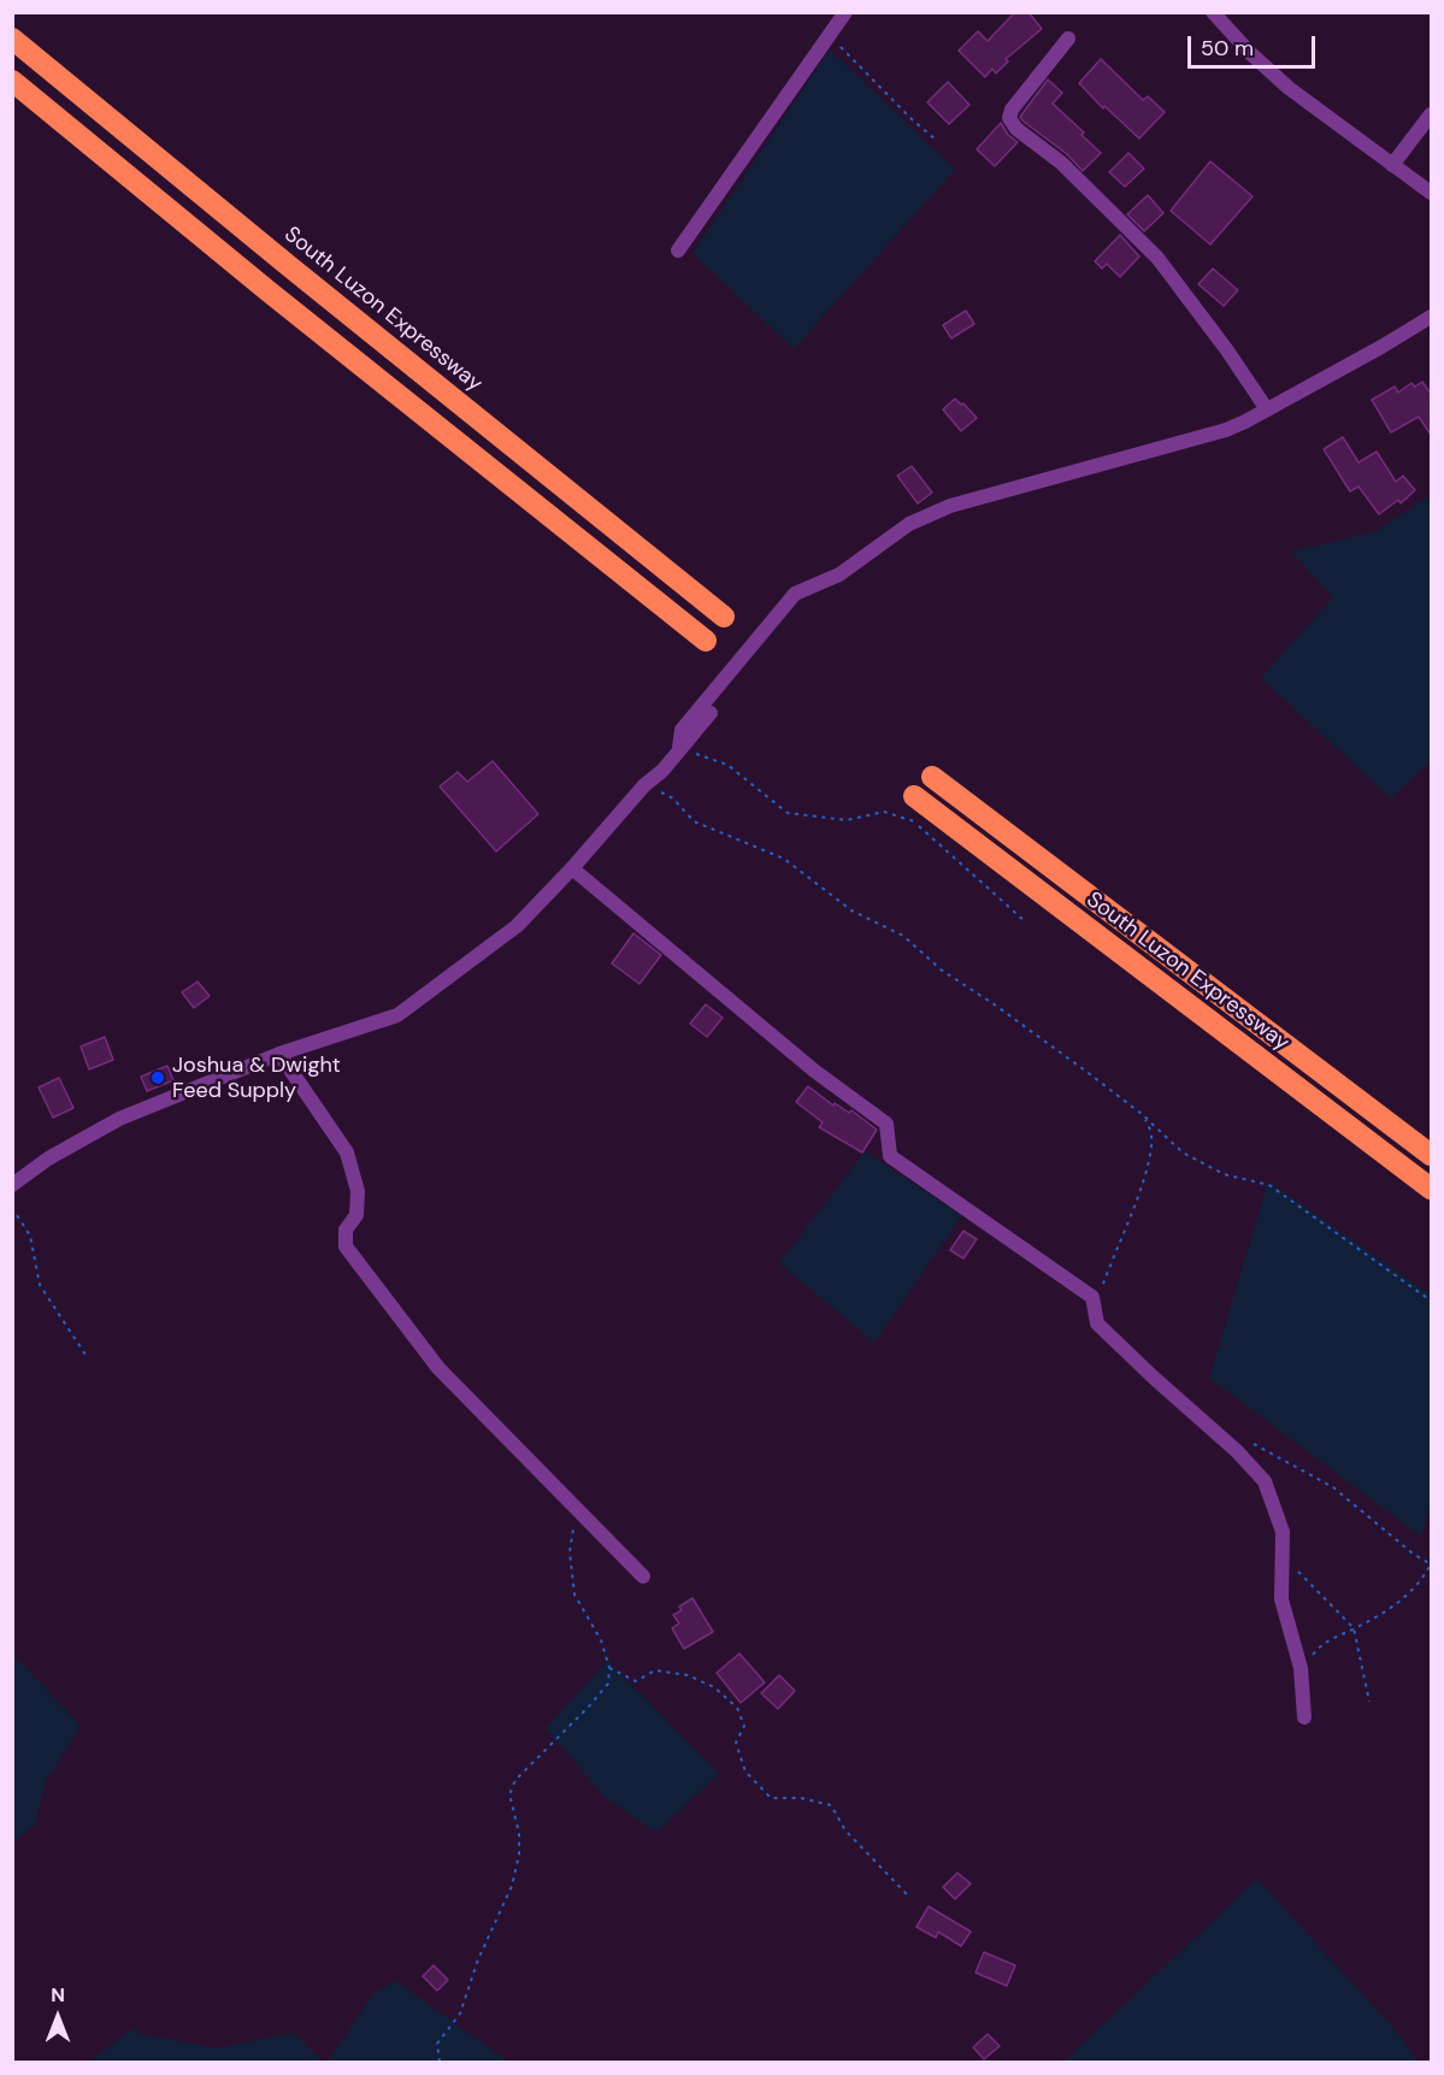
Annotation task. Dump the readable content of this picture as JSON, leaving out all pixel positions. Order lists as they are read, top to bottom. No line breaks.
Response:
{"streets":{"highway":["South Luzon Expressway"]},"places":["Joshua & Dwight Feed Supply"],"scale_bar":"50 m","north":"top"}
